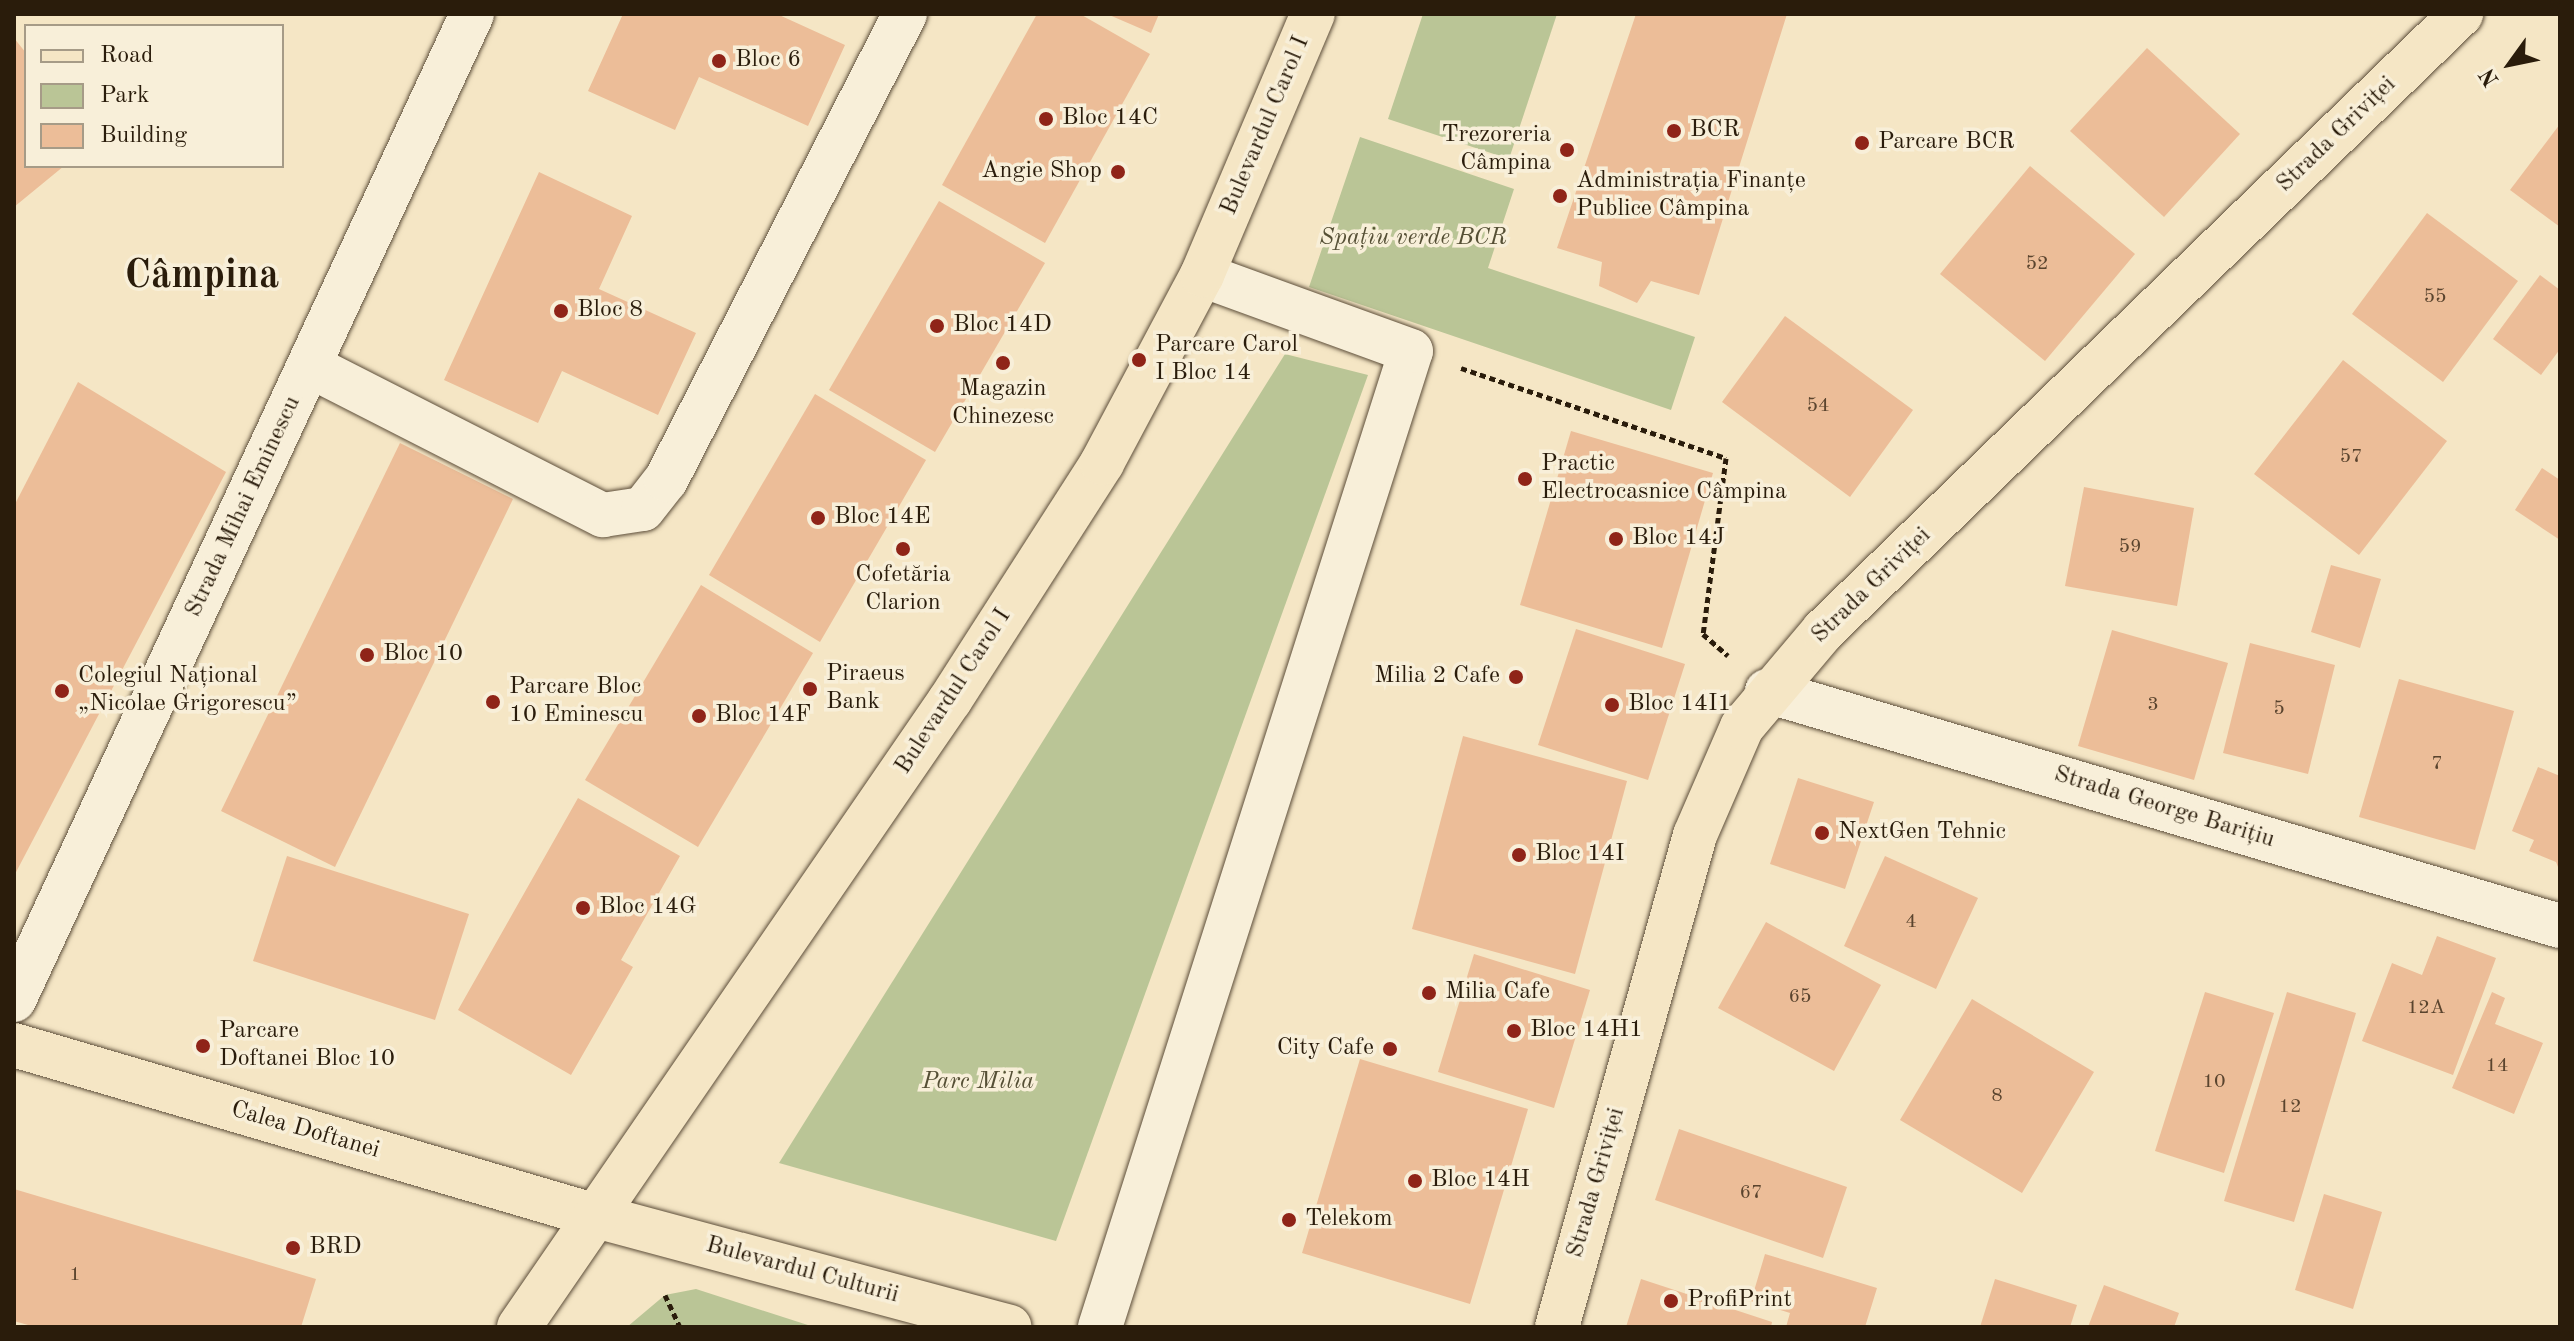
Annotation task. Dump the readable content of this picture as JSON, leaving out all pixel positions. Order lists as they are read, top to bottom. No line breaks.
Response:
{"streets":{"main road":["Bulevardul Carol I","Strada Griviței","Calea Doftanei","Bulevardul Culturii"],"street":["Strada Mihai Eminescu","Strada George Barițiu"]},"crossings":[["Bulevardul Carol I","Calea Doftanei"],["Bulevardul Carol I","Bulevardul Culturii"],["Strada Griviței","Strada George Barițiu"],["Calea Doftanei","Bulevardul Culturii"]],"districts":["Câmpina"],"parks":["Spațiu verde BCR","Parc Milia"],"places":["Bloc 6","Bloc 14C","BCR","Parcare BCR","Trezoreria Câmpina","Angie Shop","Administrația Finanțe Publice Câmpina","Bloc 8","Bloc 14D","Parcare Carol I Bloc 14","Magazin Chinezesc","Practic Electrocasnice Câmpina","Bloc 14E","Bloc 14J","Cofetăria Clarion","Bloc 10","Milia 2 Cafe","Piraeus Bank","Colegiul Național „Nicolae Grigorescu”","Parcare Bloc 10 Eminescu","Bloc 14I1","Bloc 14F","NextGen Tehnic","Bloc 14I","Bloc 14G","Milia Cafe","Bloc 14H1","Parcare Doftanei Bloc 10","City Cafe","Bloc 14H","Telekom","BRD","ProfiPrint"],"house_numbers":["52","55","54","57","59","3","5","7","4","65","12A","14","10","8","12","67","1"],"legend":["Road","Park","Building"],"north":"bottom left"}
